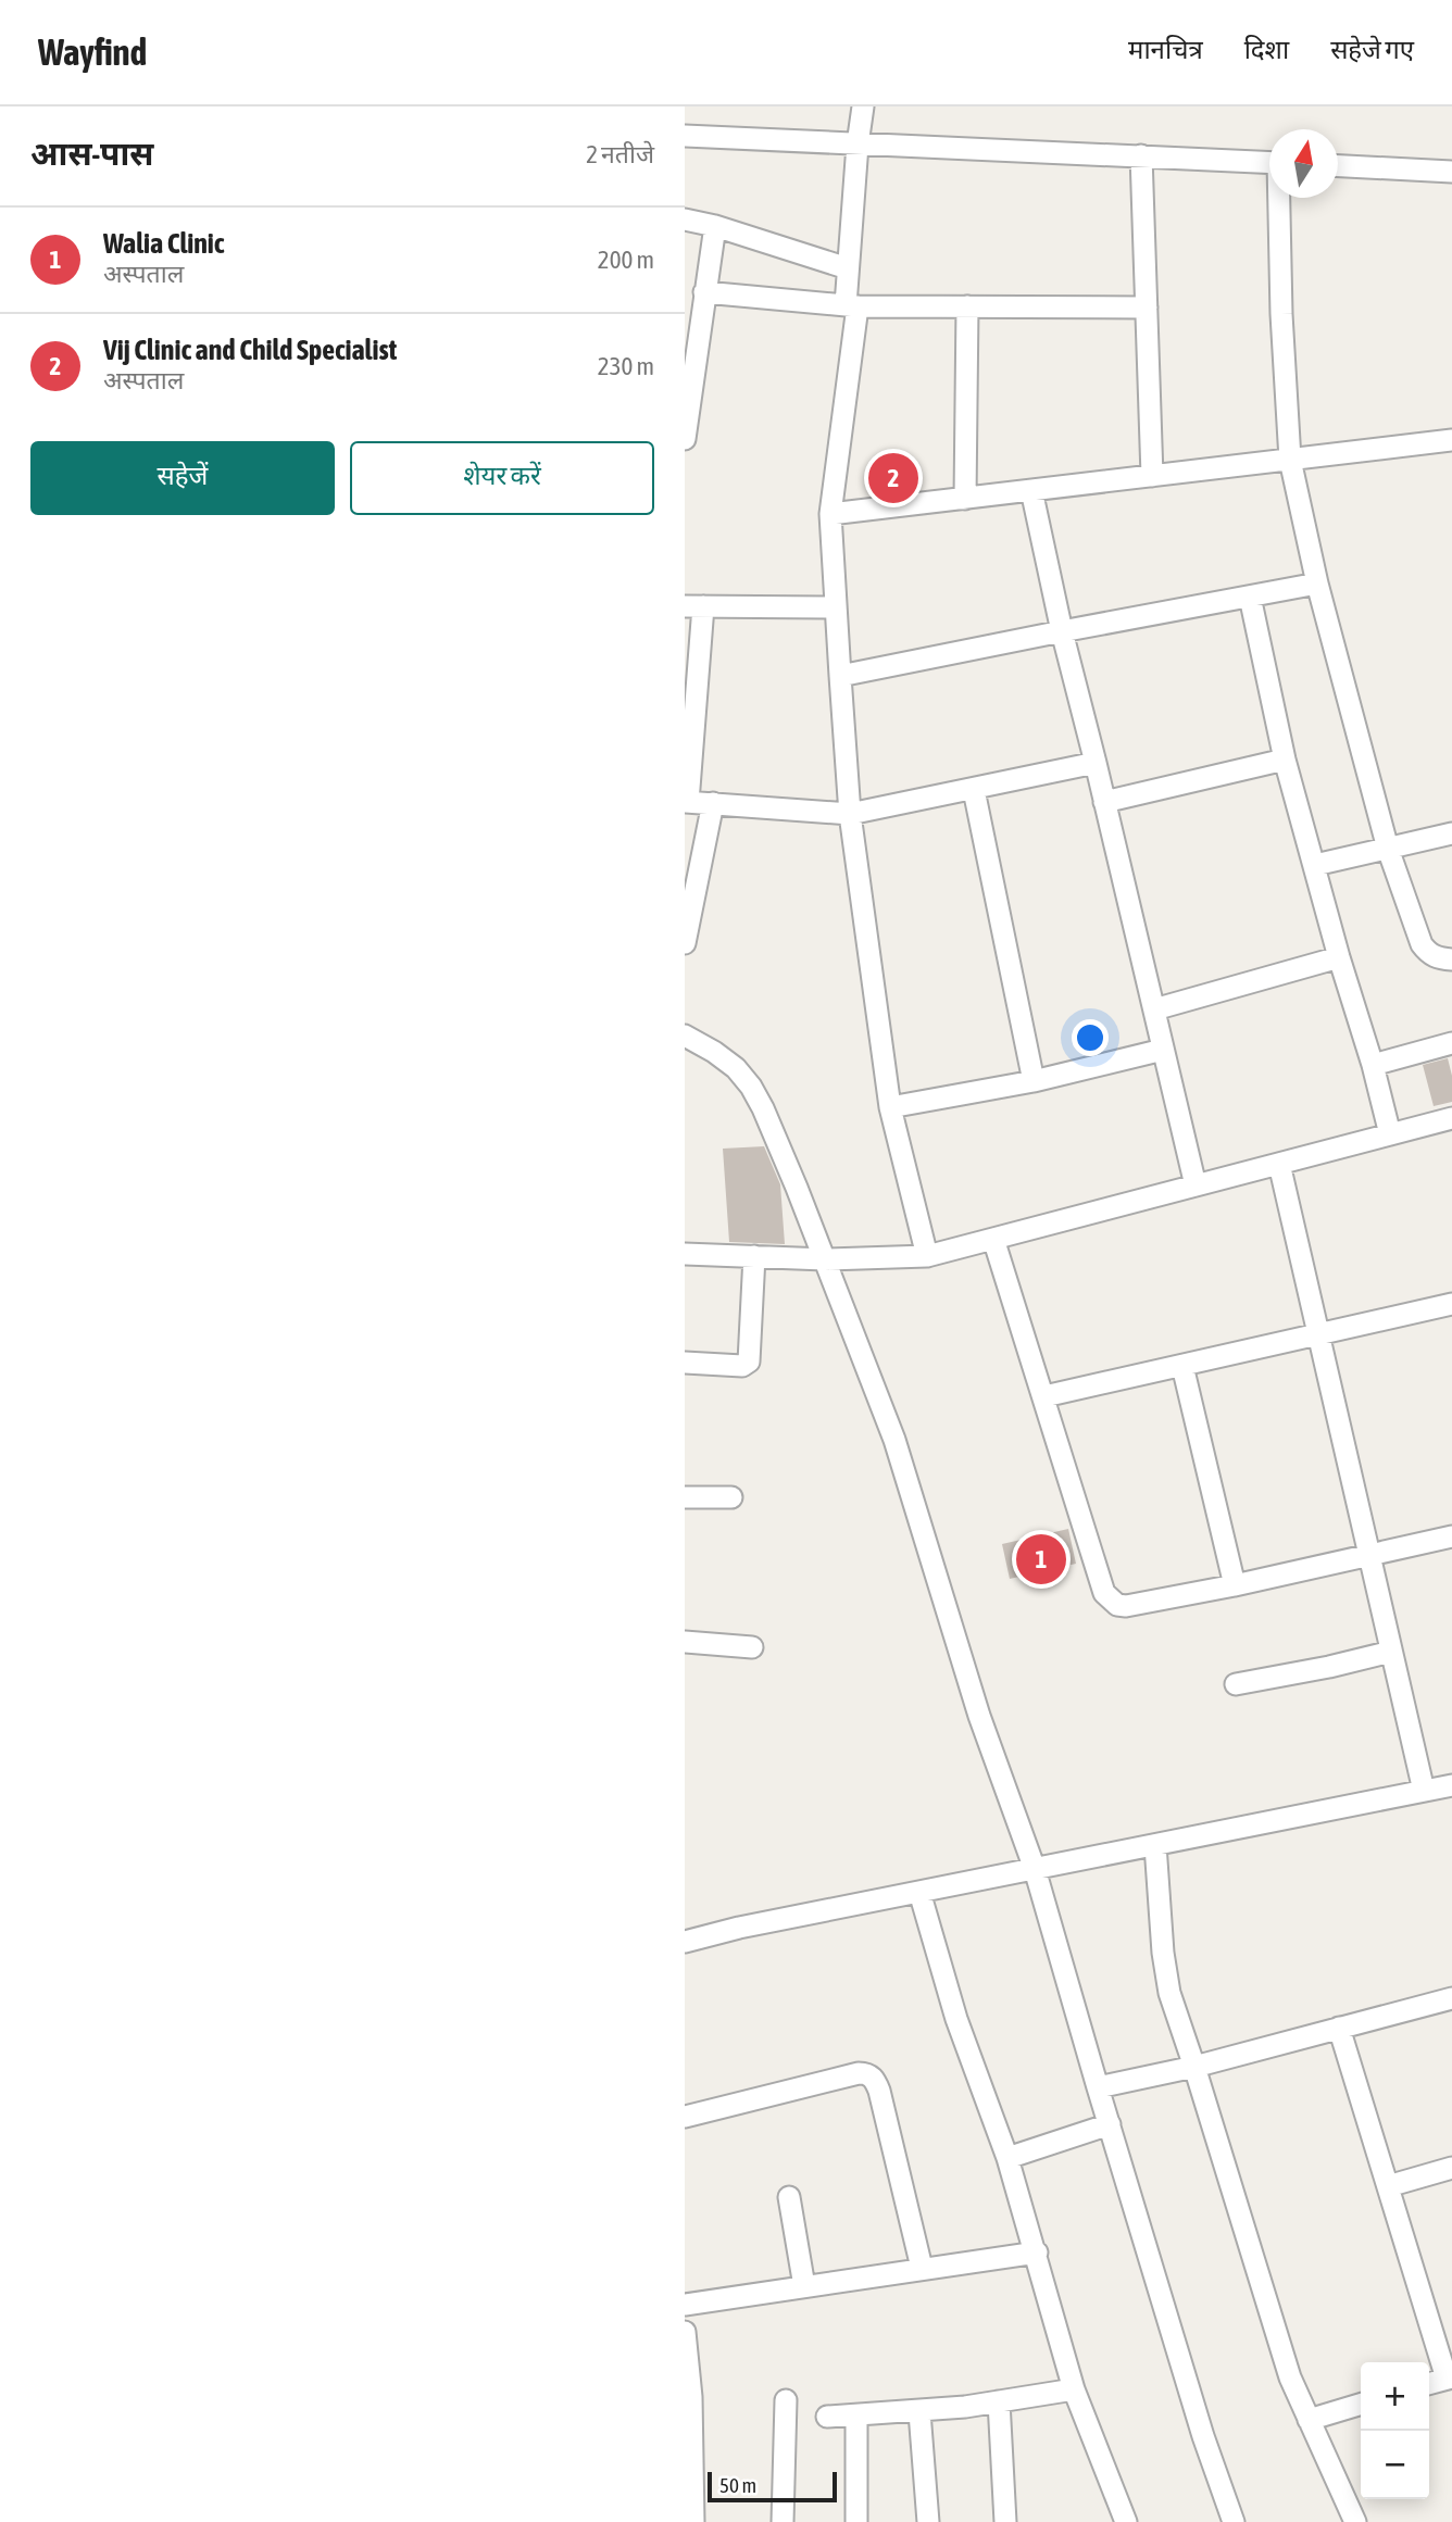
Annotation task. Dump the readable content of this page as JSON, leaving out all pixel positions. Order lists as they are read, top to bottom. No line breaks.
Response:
{"scale_bar":"50 m","north":"top","page":{"header":"Wayfind","nav":["मानचित्र","दिशा","सहेजे गए"],"heading":["आस-पास","2 नतीजे"],"list":[{"mark":"1","name":"Walia Clinic","note":"अस्पताल","value":"200 m"},{"mark":"2","name":"Vij Clinic and Child Specialist","note":"अस्पताल","value":"230 m"}],"buttons":["सहेजें","शेयर करें"],"pins":["2","1"],"map_buttons":["+","−"],"scale":"50 m"}}
